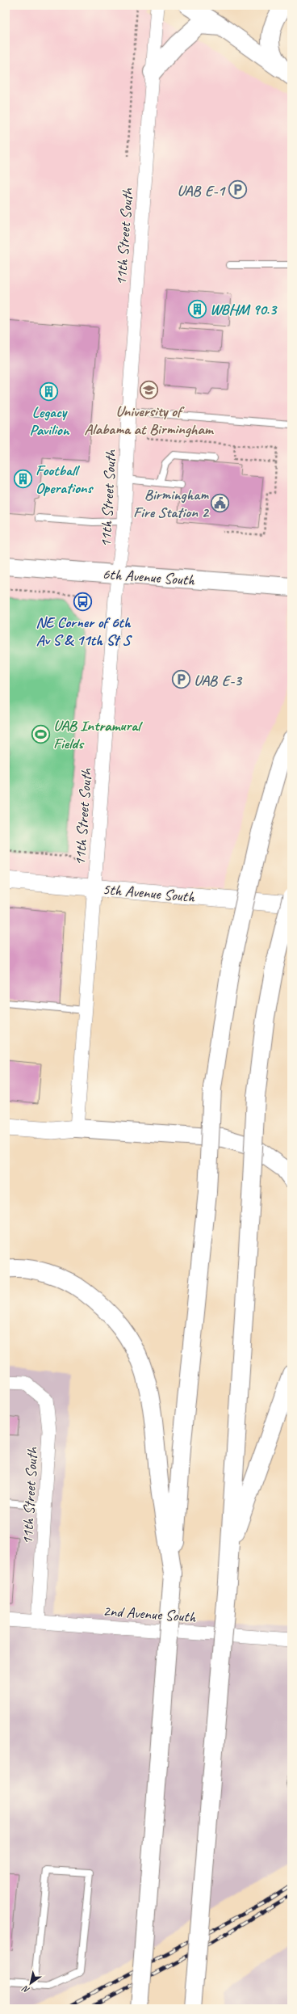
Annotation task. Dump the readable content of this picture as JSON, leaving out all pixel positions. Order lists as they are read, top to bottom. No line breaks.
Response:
{"streets":{"main road":["6th Avenue South"],"street":["11th Street South","5th Avenue South","2nd Avenue South"]},"crossings":[["11th Street South","6th Avenue South"],["11th Street South","5th Avenue South"],["11th Street South","2nd Avenue South"]],"places":{"parking":["UAB E-1","UAB E-3"],"building":["WBHM 90.3","Legacy Pavilion","Football Operations"],"school or university":["University of Alabama at Birmingham"],"public building":["Birmingham Fire Station 2"],"bus stop":["NE Corner of 6th Av S & 11th St S"],"sports":["UAB Intramural Fields"]},"north":"bottom left"}
